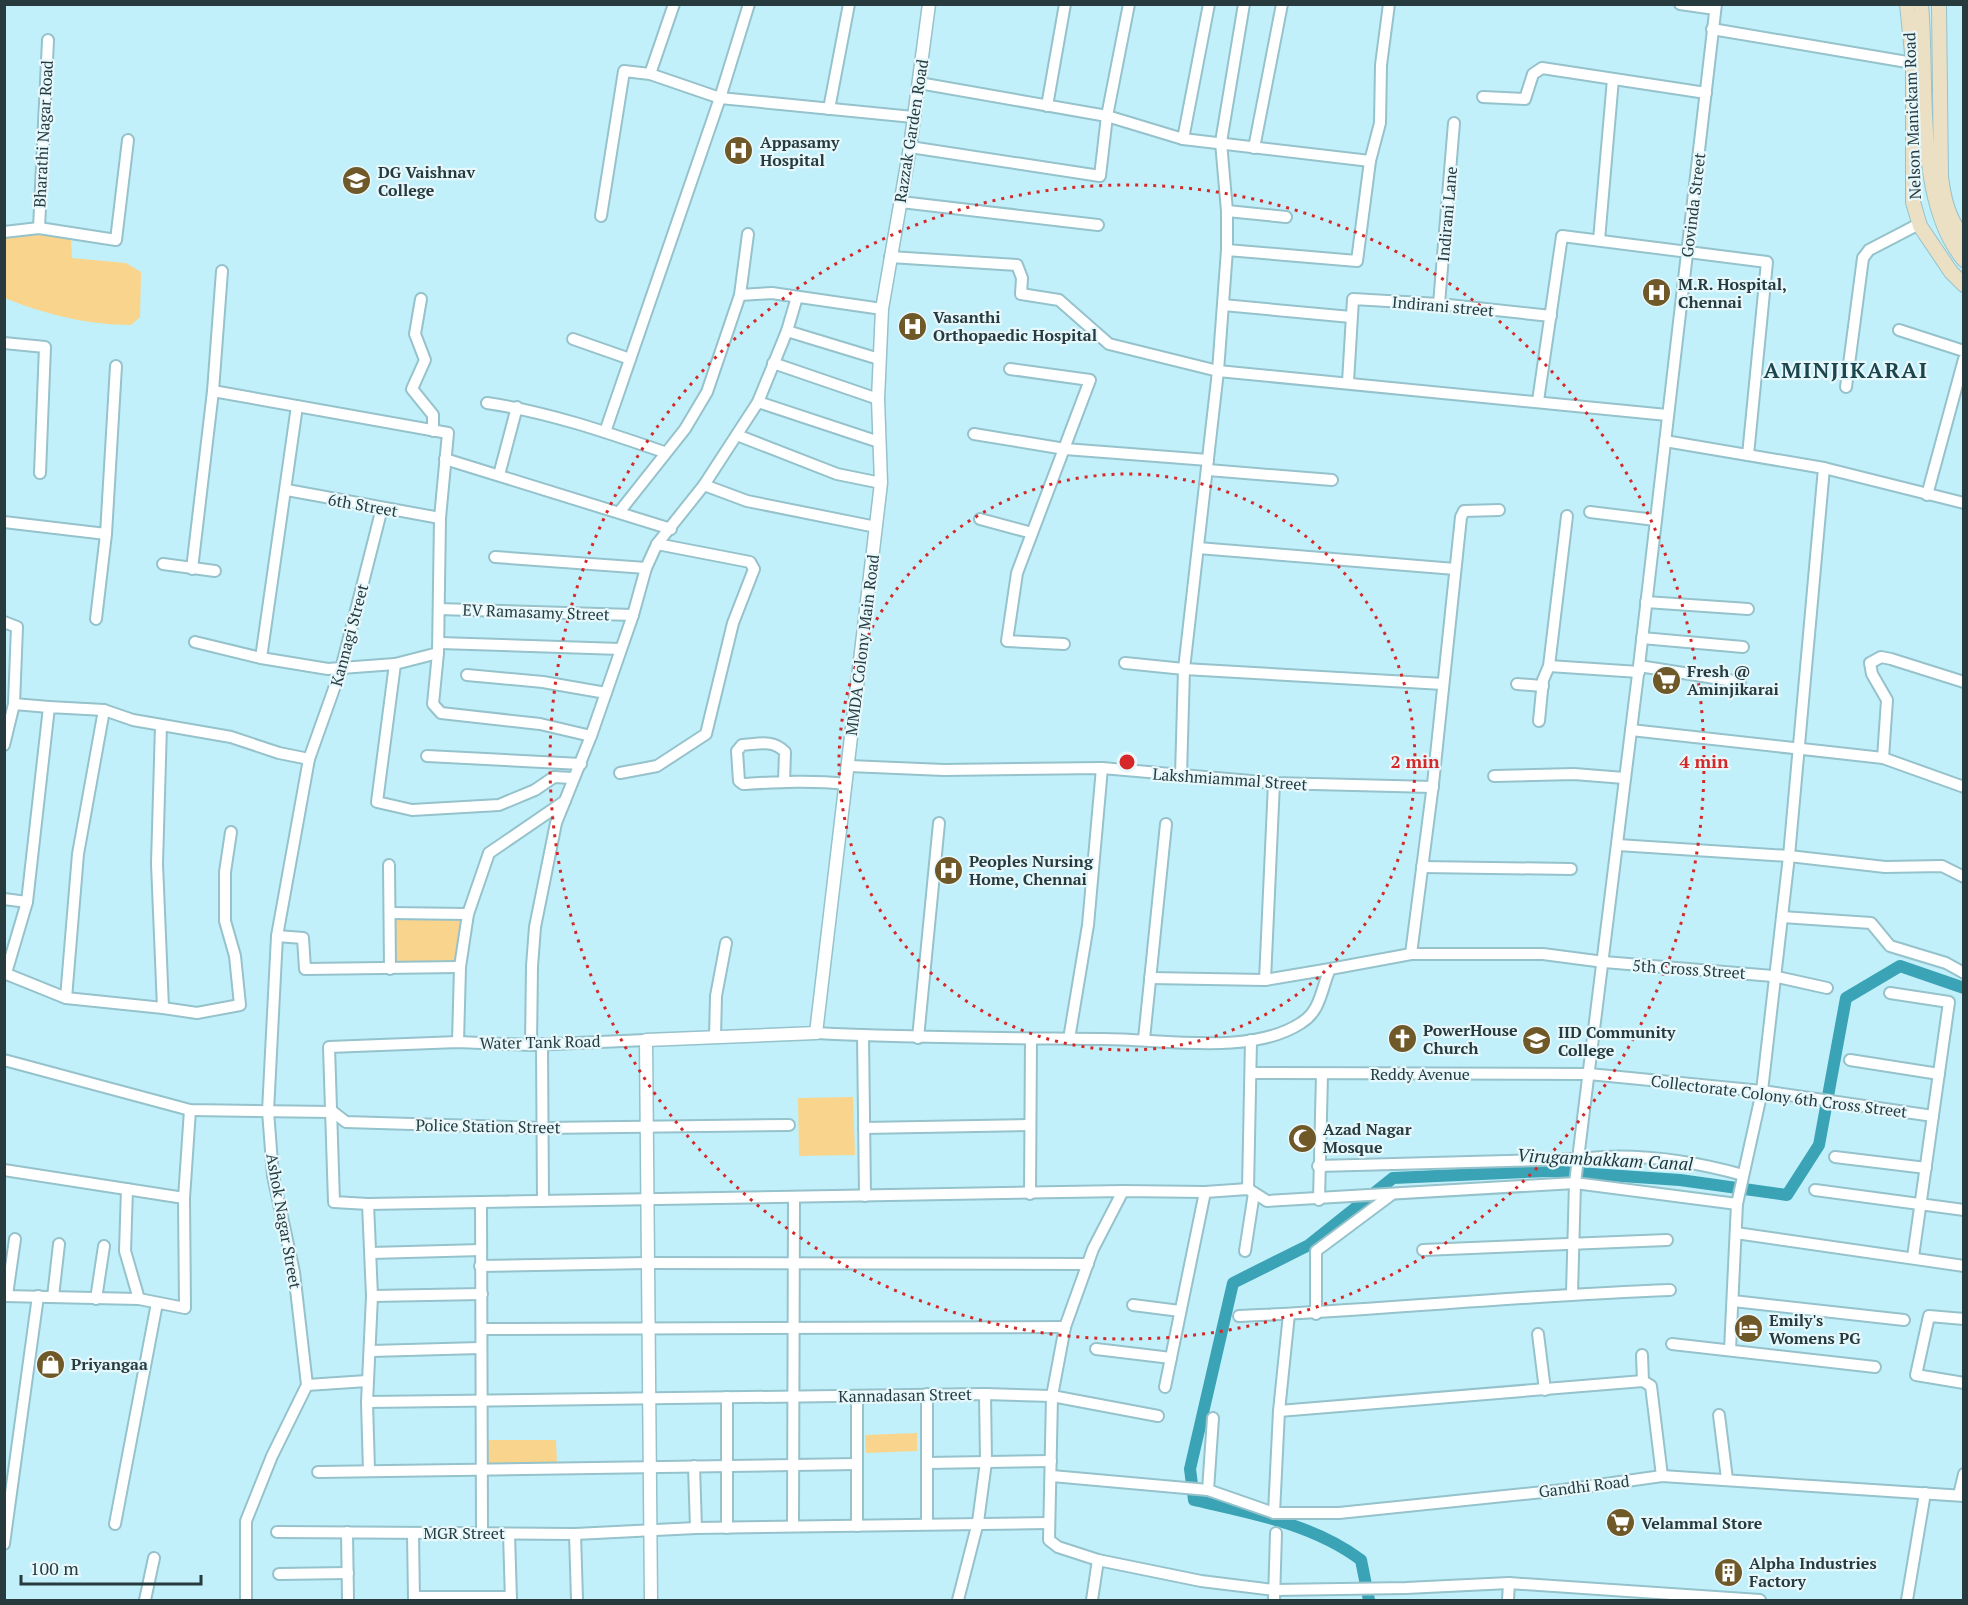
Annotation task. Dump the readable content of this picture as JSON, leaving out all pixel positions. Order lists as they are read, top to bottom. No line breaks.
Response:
{"streets":{"main road":["Nelson Manickam Road"],"street":["Razzak Garden Road","Bharathi Nagar Road","Govinda Street","Indirani Lane","Indirani street","6th Street","EV Ramasamy Street","Kannagi Street","MMDA Colony Main Road","Lakshmiammal Street","5th Cross Street","Water Tank Road","Reddy Avenue","Collectorate Colony 6th Cross Street","Police Station Street","Ashok Nagar Street","Kannadasan Street","Gandhi Road","MGR Street"]},"crossings":[["Razzak Garden Road","MMDA Colony Main Road"],["Govinda Street","5th Cross Street"],["Govinda Street","Reddy Avenue"],["Govinda Street","Collectorate Colony 6th Cross Street"],["Indirani Lane","Indirani street"],["6th Street","Kannagi Street"],["Kannagi Street","Ashok Nagar Street"],["MMDA Colony Main Road","Lakshmiammal Street"],["MMDA Colony Main Road","Water Tank Road"],["Water Tank Road","Police Station Street"],["Reddy Avenue","Collectorate Colony 6th Cross Street"]],"districts":["AMINJIKARAI"],"water":["Virugambakkam Canal"],"places":{"hospital":["Appasamy Hospital","M.R. Hospital, Chennai","Vasanthi Orthopaedic Hospital","Peoples Nursing Home, Chennai"],"school or university":["DG Vaishnav College","IID Community College"],"supermarket":["Fresh @ Aminjikarai","Velammal Store"],"church":["PowerHouse Church"],"mosque":["Azad Nagar Mosque"],"hotel":["Emily's Womens PG"],"shop":["Priyangaa"],"building":["Alpha Industries Factory"]},"scale_bar":"100 m","rings":["2 min","4 min"]}
